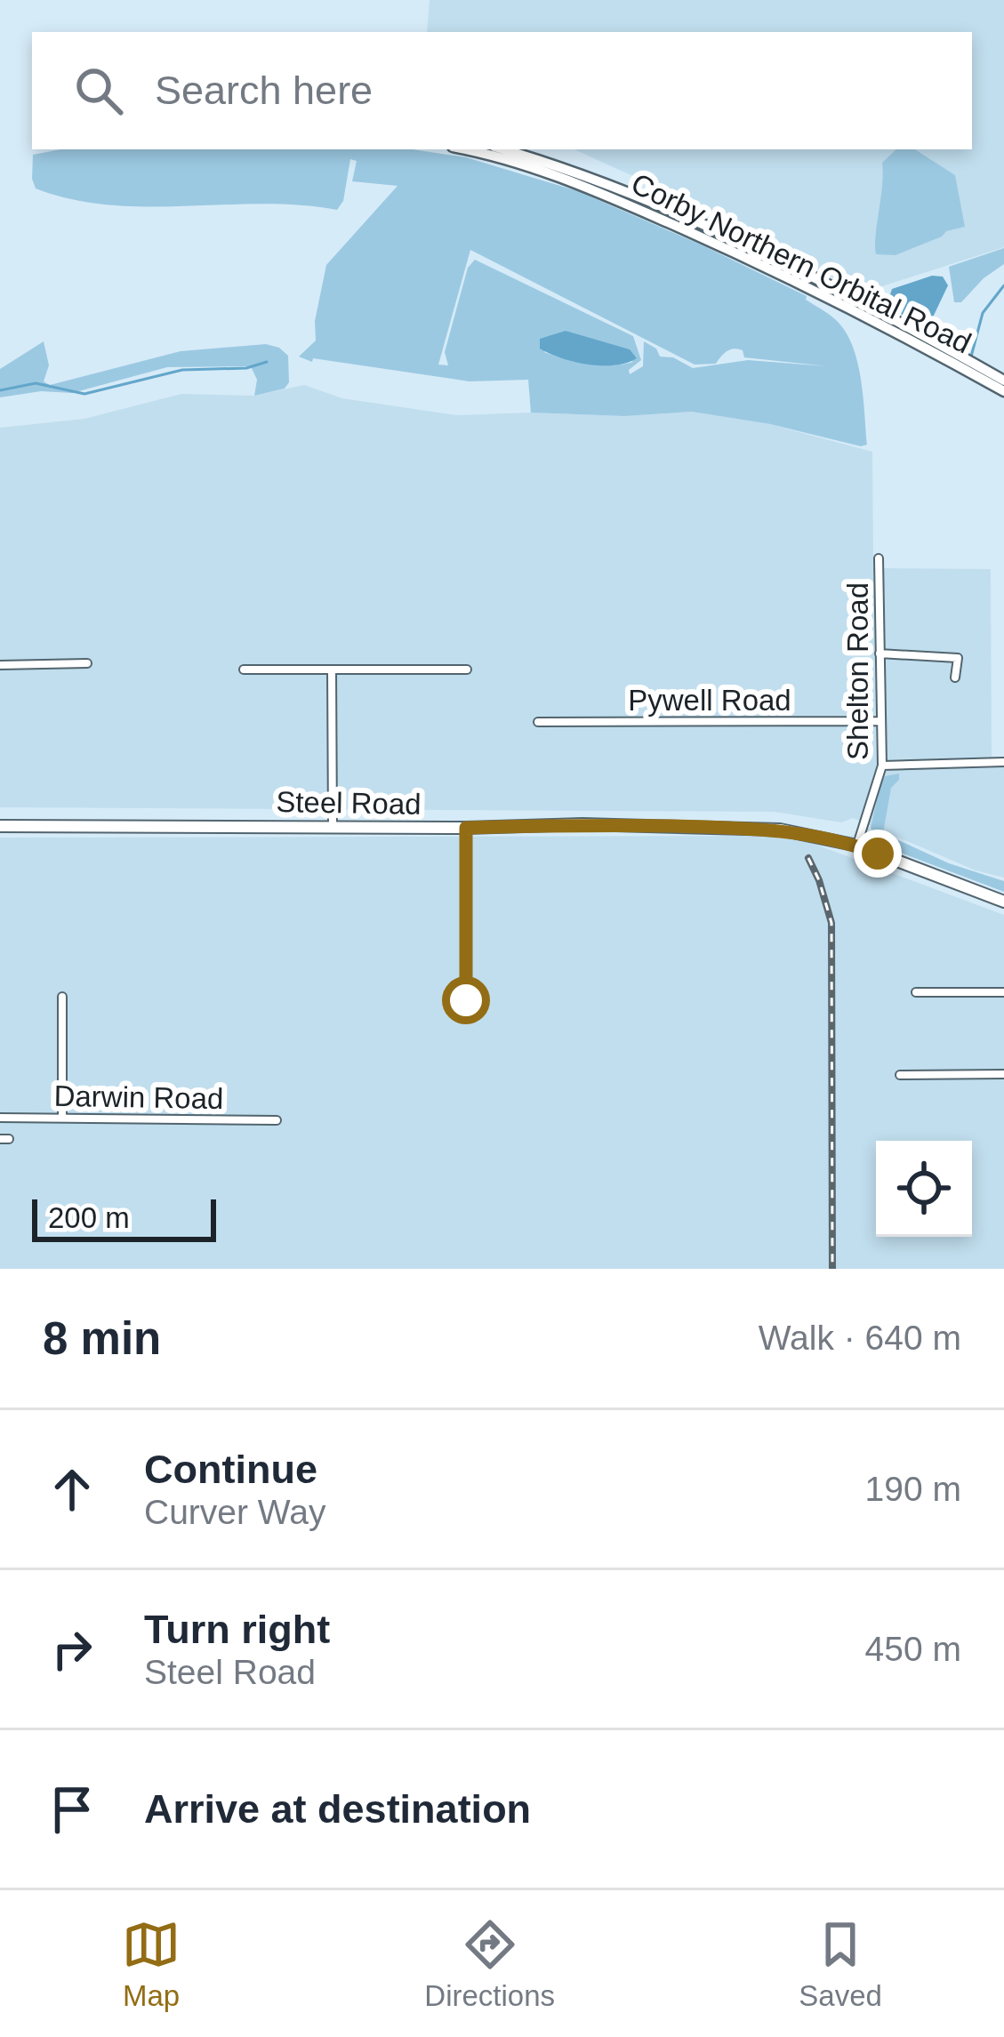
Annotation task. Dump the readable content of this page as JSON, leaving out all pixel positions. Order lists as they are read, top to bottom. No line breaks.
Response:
{"streets":{"main road":["Steel Road"],"street":["Corby Northern Orbital Road","Shelton Road","Pywell Road","Darwin Road"]},"crossings":[["Shelton Road","Pywell Road"],["Shelton Road","Steel Road"]],"scale_bar":"200 m","page":{"search":"Search here","scale":"200 m","heading":["8 min","Walk · 640 m"],"list":[["Continue","Curver Way","190 m"],["Turn right","Steel Road","450 m"],"Arrive at destination"],"nav":["Map","Directions","Saved"]}}
